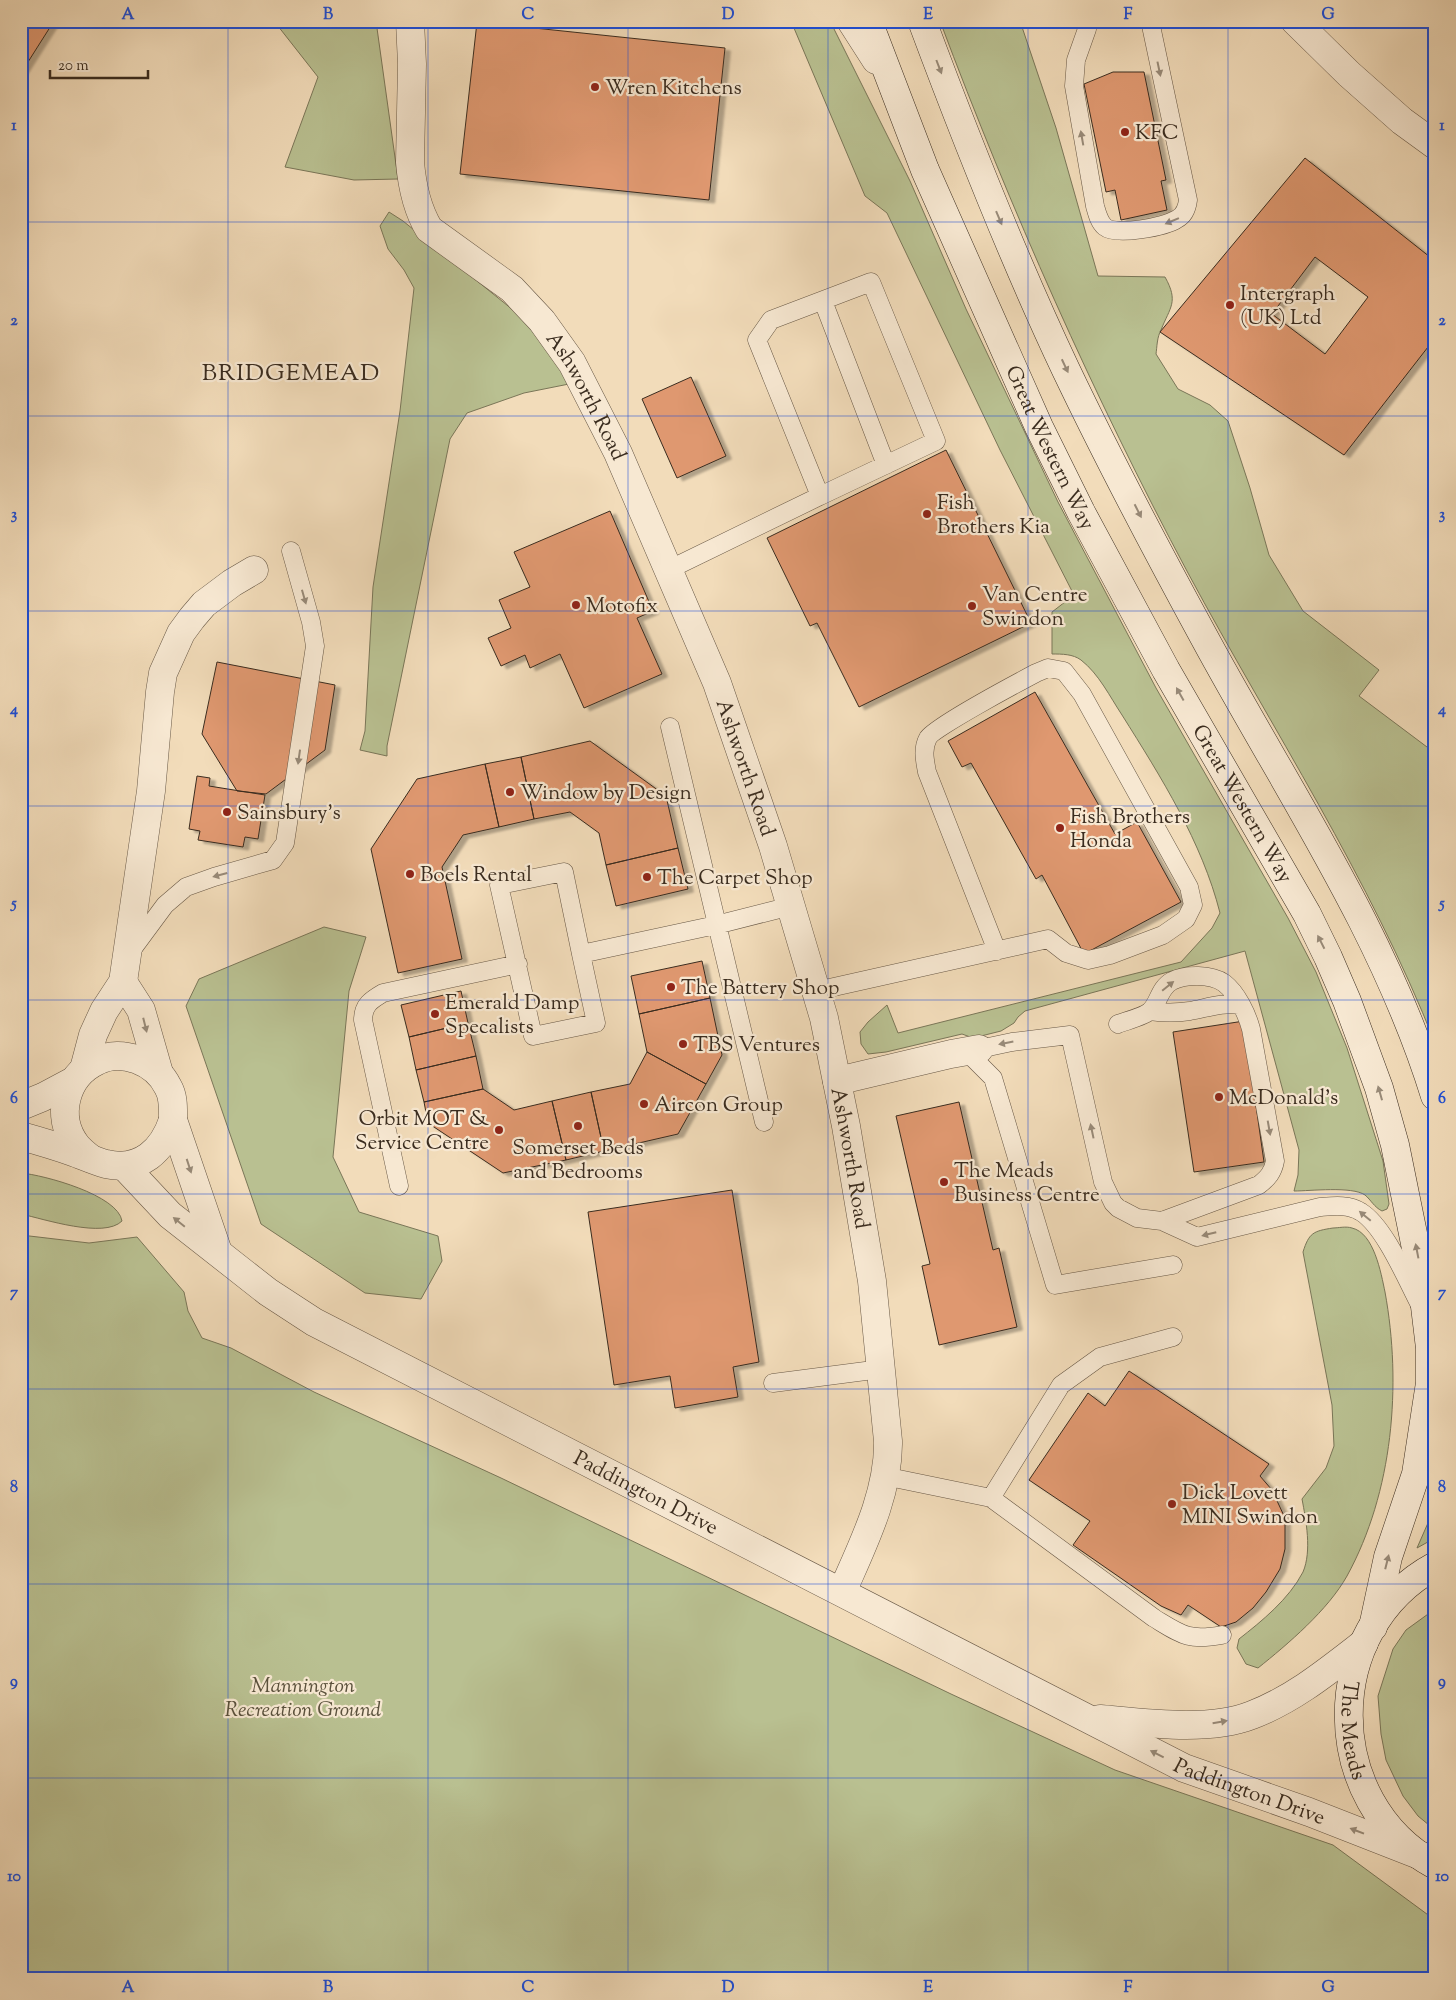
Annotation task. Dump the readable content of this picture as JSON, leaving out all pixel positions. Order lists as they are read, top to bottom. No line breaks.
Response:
{"streets":{"street":["Ashworth Road","Great Western Way","Paddington Drive","The Meads"]},"crossings":[["Ashworth Road","Paddington Drive"],["Great Western Way","Paddington Drive"],["Great Western Way","The Meads"],["Paddington Drive","The Meads"]],"districts":["BRIDGEMEAD"],"parks":["Mannington Recreation Ground"],"places":["Wren Kitchens","KFC","Intergraph (UK) Ltd","Fish Brothers Kia","Motofix","Van Centre Swindon","Window by Design","Sainsbury's","Fish Brothers Honda","Boels Rental","The Carpet Shop","The Battery Shop","Emerald Damp Specalists","TBS Ventures","McDonald's","Aircon Group","Somerset Beds and Bedrooms","Orbit MOT & Service Centre","The Meads Business Centre","Dick Lovett MINI Swindon"],"scale_bar":"20 m","grid":{"columns":["A","B","C","D","E","F","G"],"rows":["1","2","3","4","5","6","7","8","9","10"]}}
